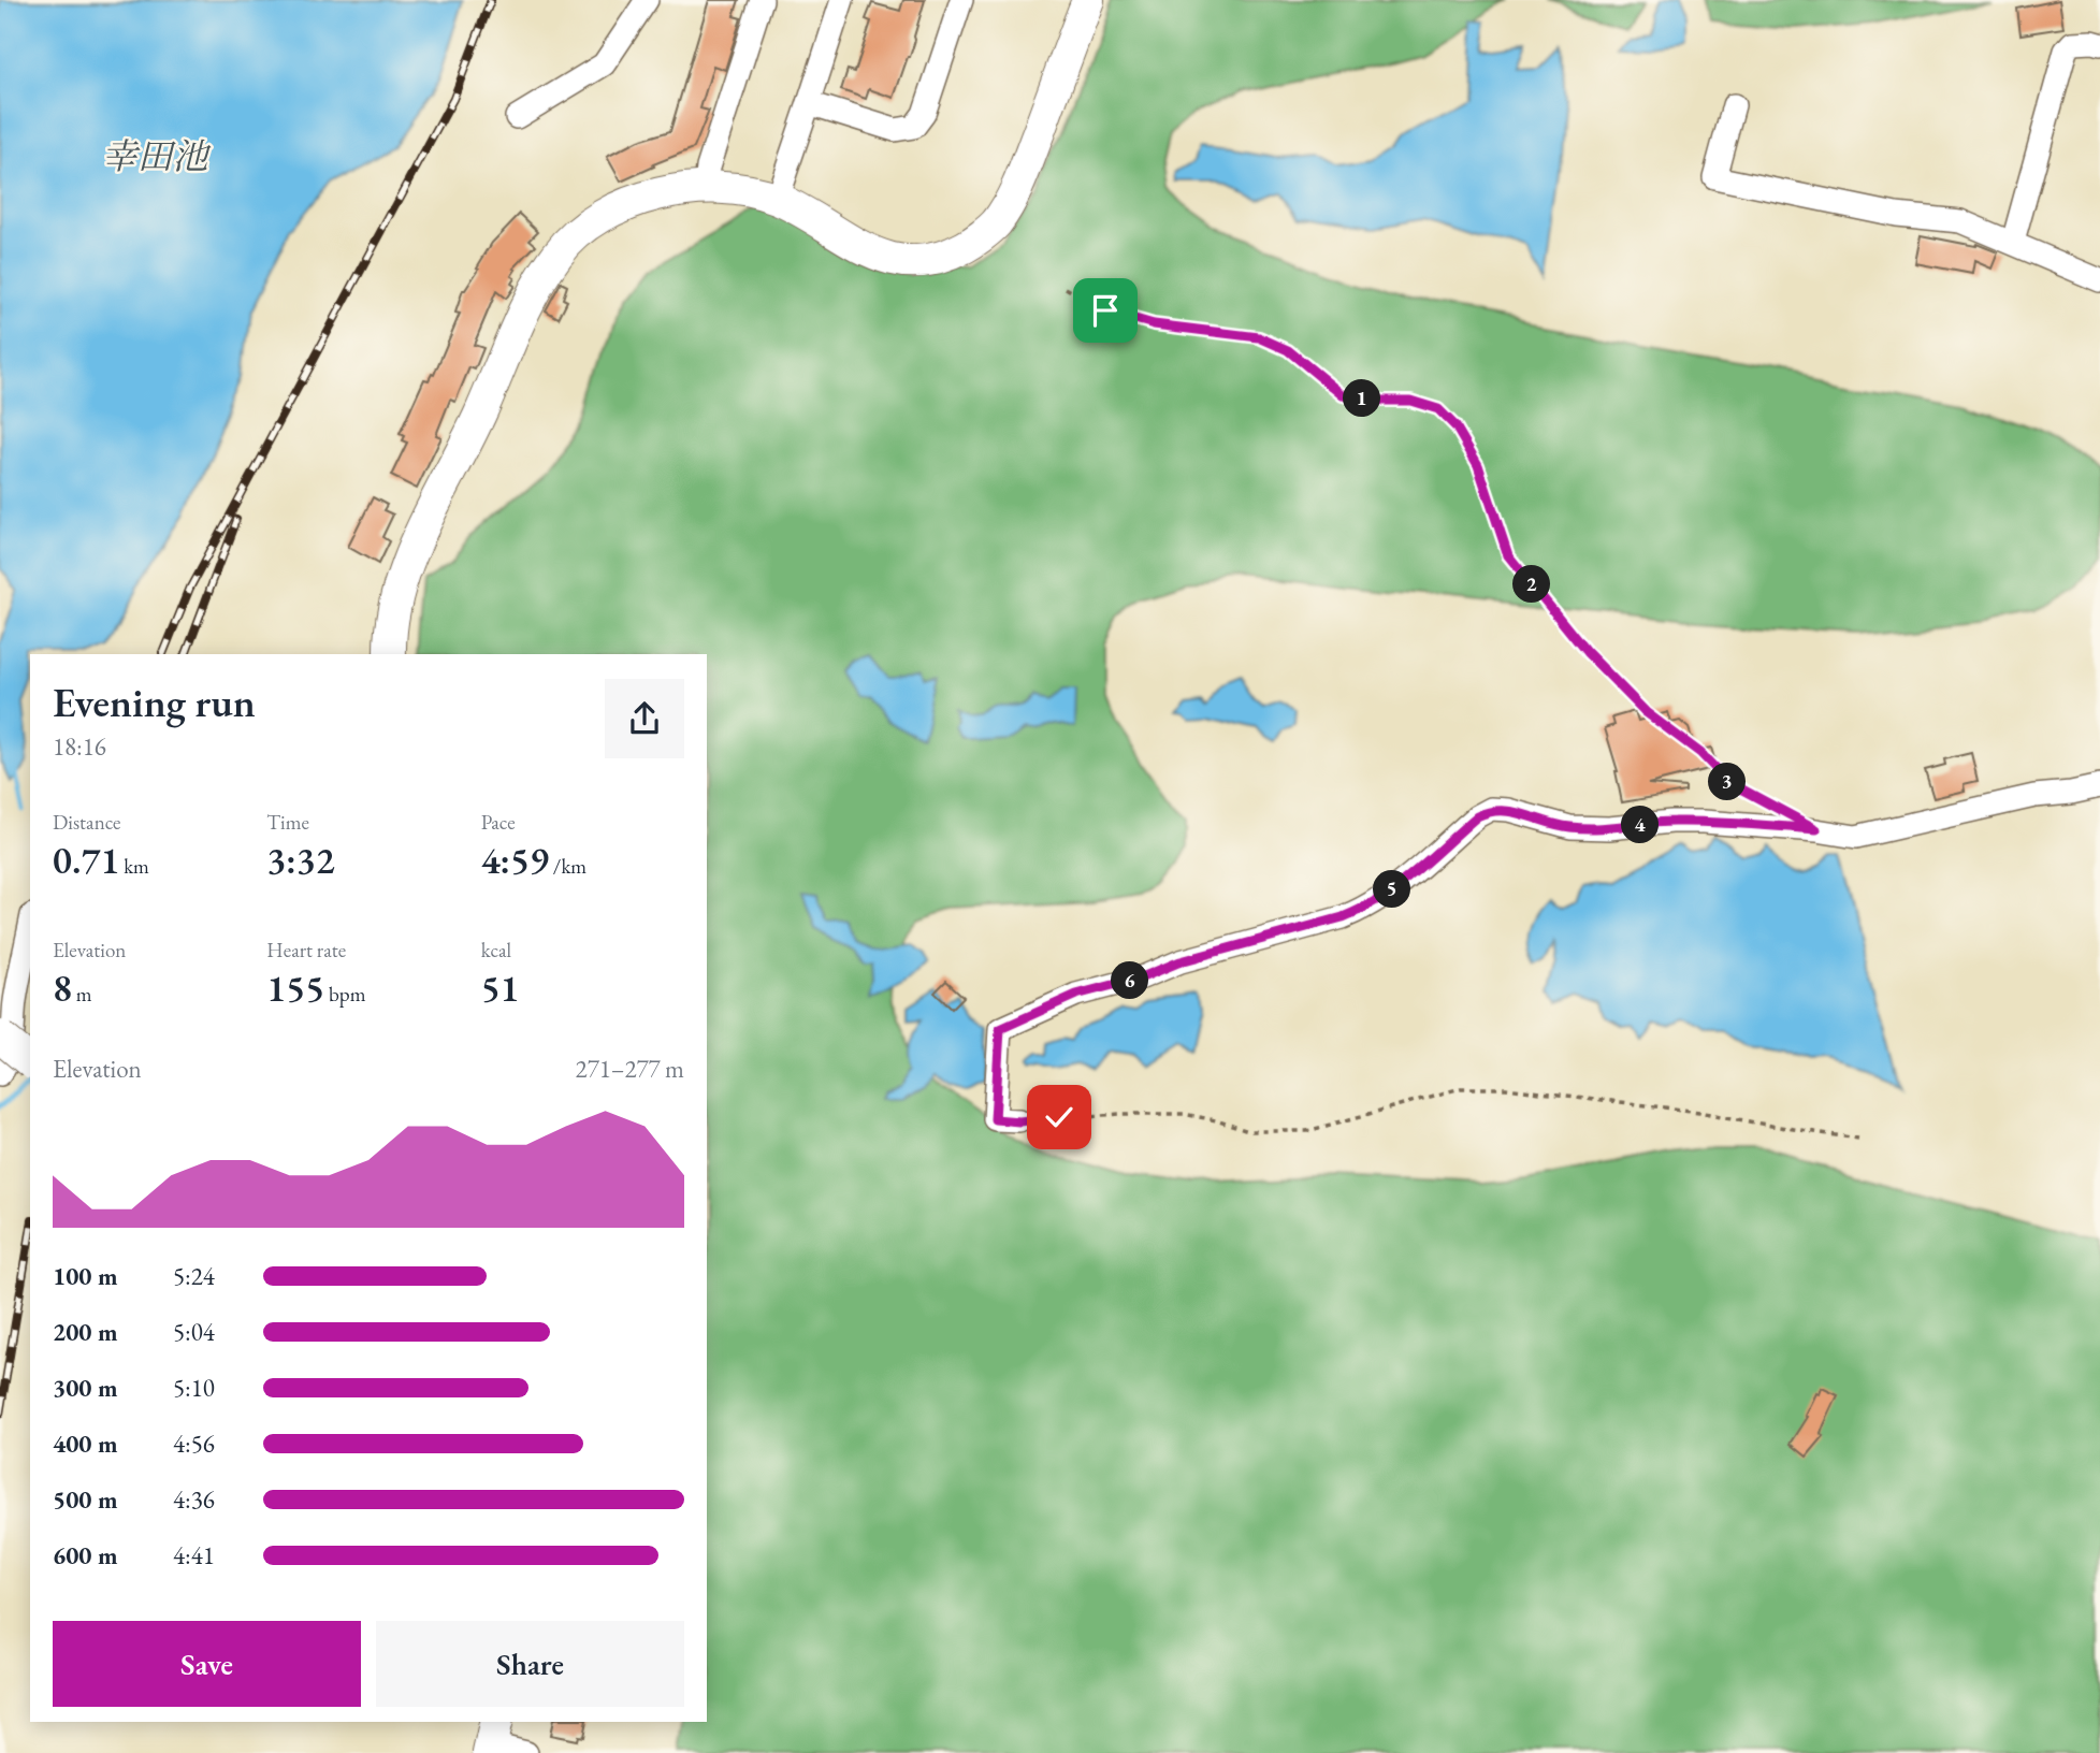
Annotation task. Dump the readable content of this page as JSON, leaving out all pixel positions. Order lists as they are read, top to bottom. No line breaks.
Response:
{"water":["幸田池"],"page":{"pins":["1","2","3","4","5","6"],"heading":["Evening run","18:16"],"stats":[["Distance","0.71 km"],["Time","3:32"],["Pace","4:59 /km"],["Elevation","8 m"],["Heart rate","155 bpm"],["kcal","51"]],"chart":["Elevation","271–277 m"],"list":[{"name":"100 m","note":"5:24"},{"name":"200 m","note":"5:04"},{"name":"300 m","note":"5:10"},{"name":"400 m","note":"4:56"},{"name":"500 m","note":"4:36"},{"name":"600 m","note":"4:41"}],"buttons":["Save","Share"]}}
